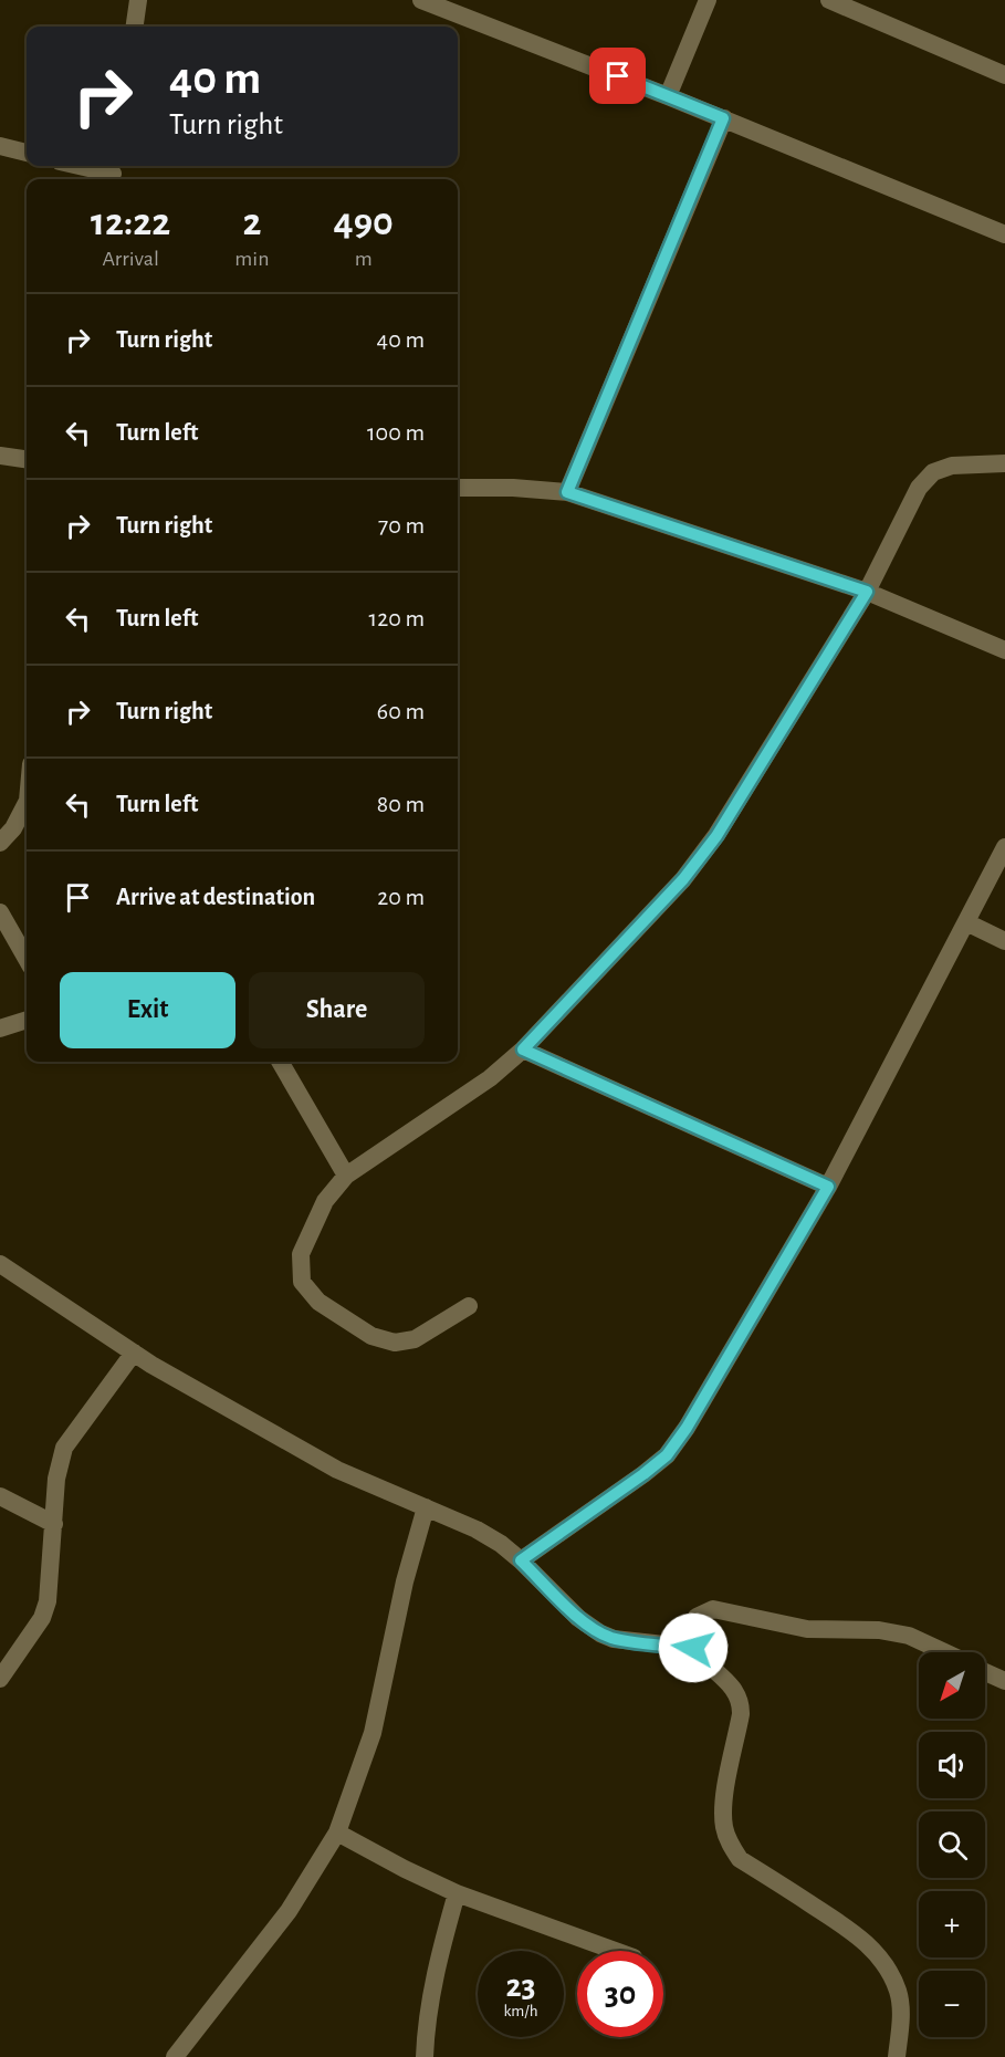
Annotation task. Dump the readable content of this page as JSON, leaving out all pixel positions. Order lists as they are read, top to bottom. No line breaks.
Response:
{"north":"bottom left","page":{"turn":["40 m","Turn right"],"eta":["12:22","Arrival","2","min","490","m"],"list":[{"name":"Turn right","value":"40 m"},{"name":"Turn left","value":"100 m"},{"name":"Turn right","value":"70 m"},{"name":"Turn left","value":"120 m"},{"name":"Turn right","value":"60 m"},{"name":"Turn left","value":"80 m"},{"name":"Arrive at destination","value":"20 m"}],"buttons":["Exit","Share"],"map_buttons":["+","−"],"speed":"23 km/h","limit":"30"}}
